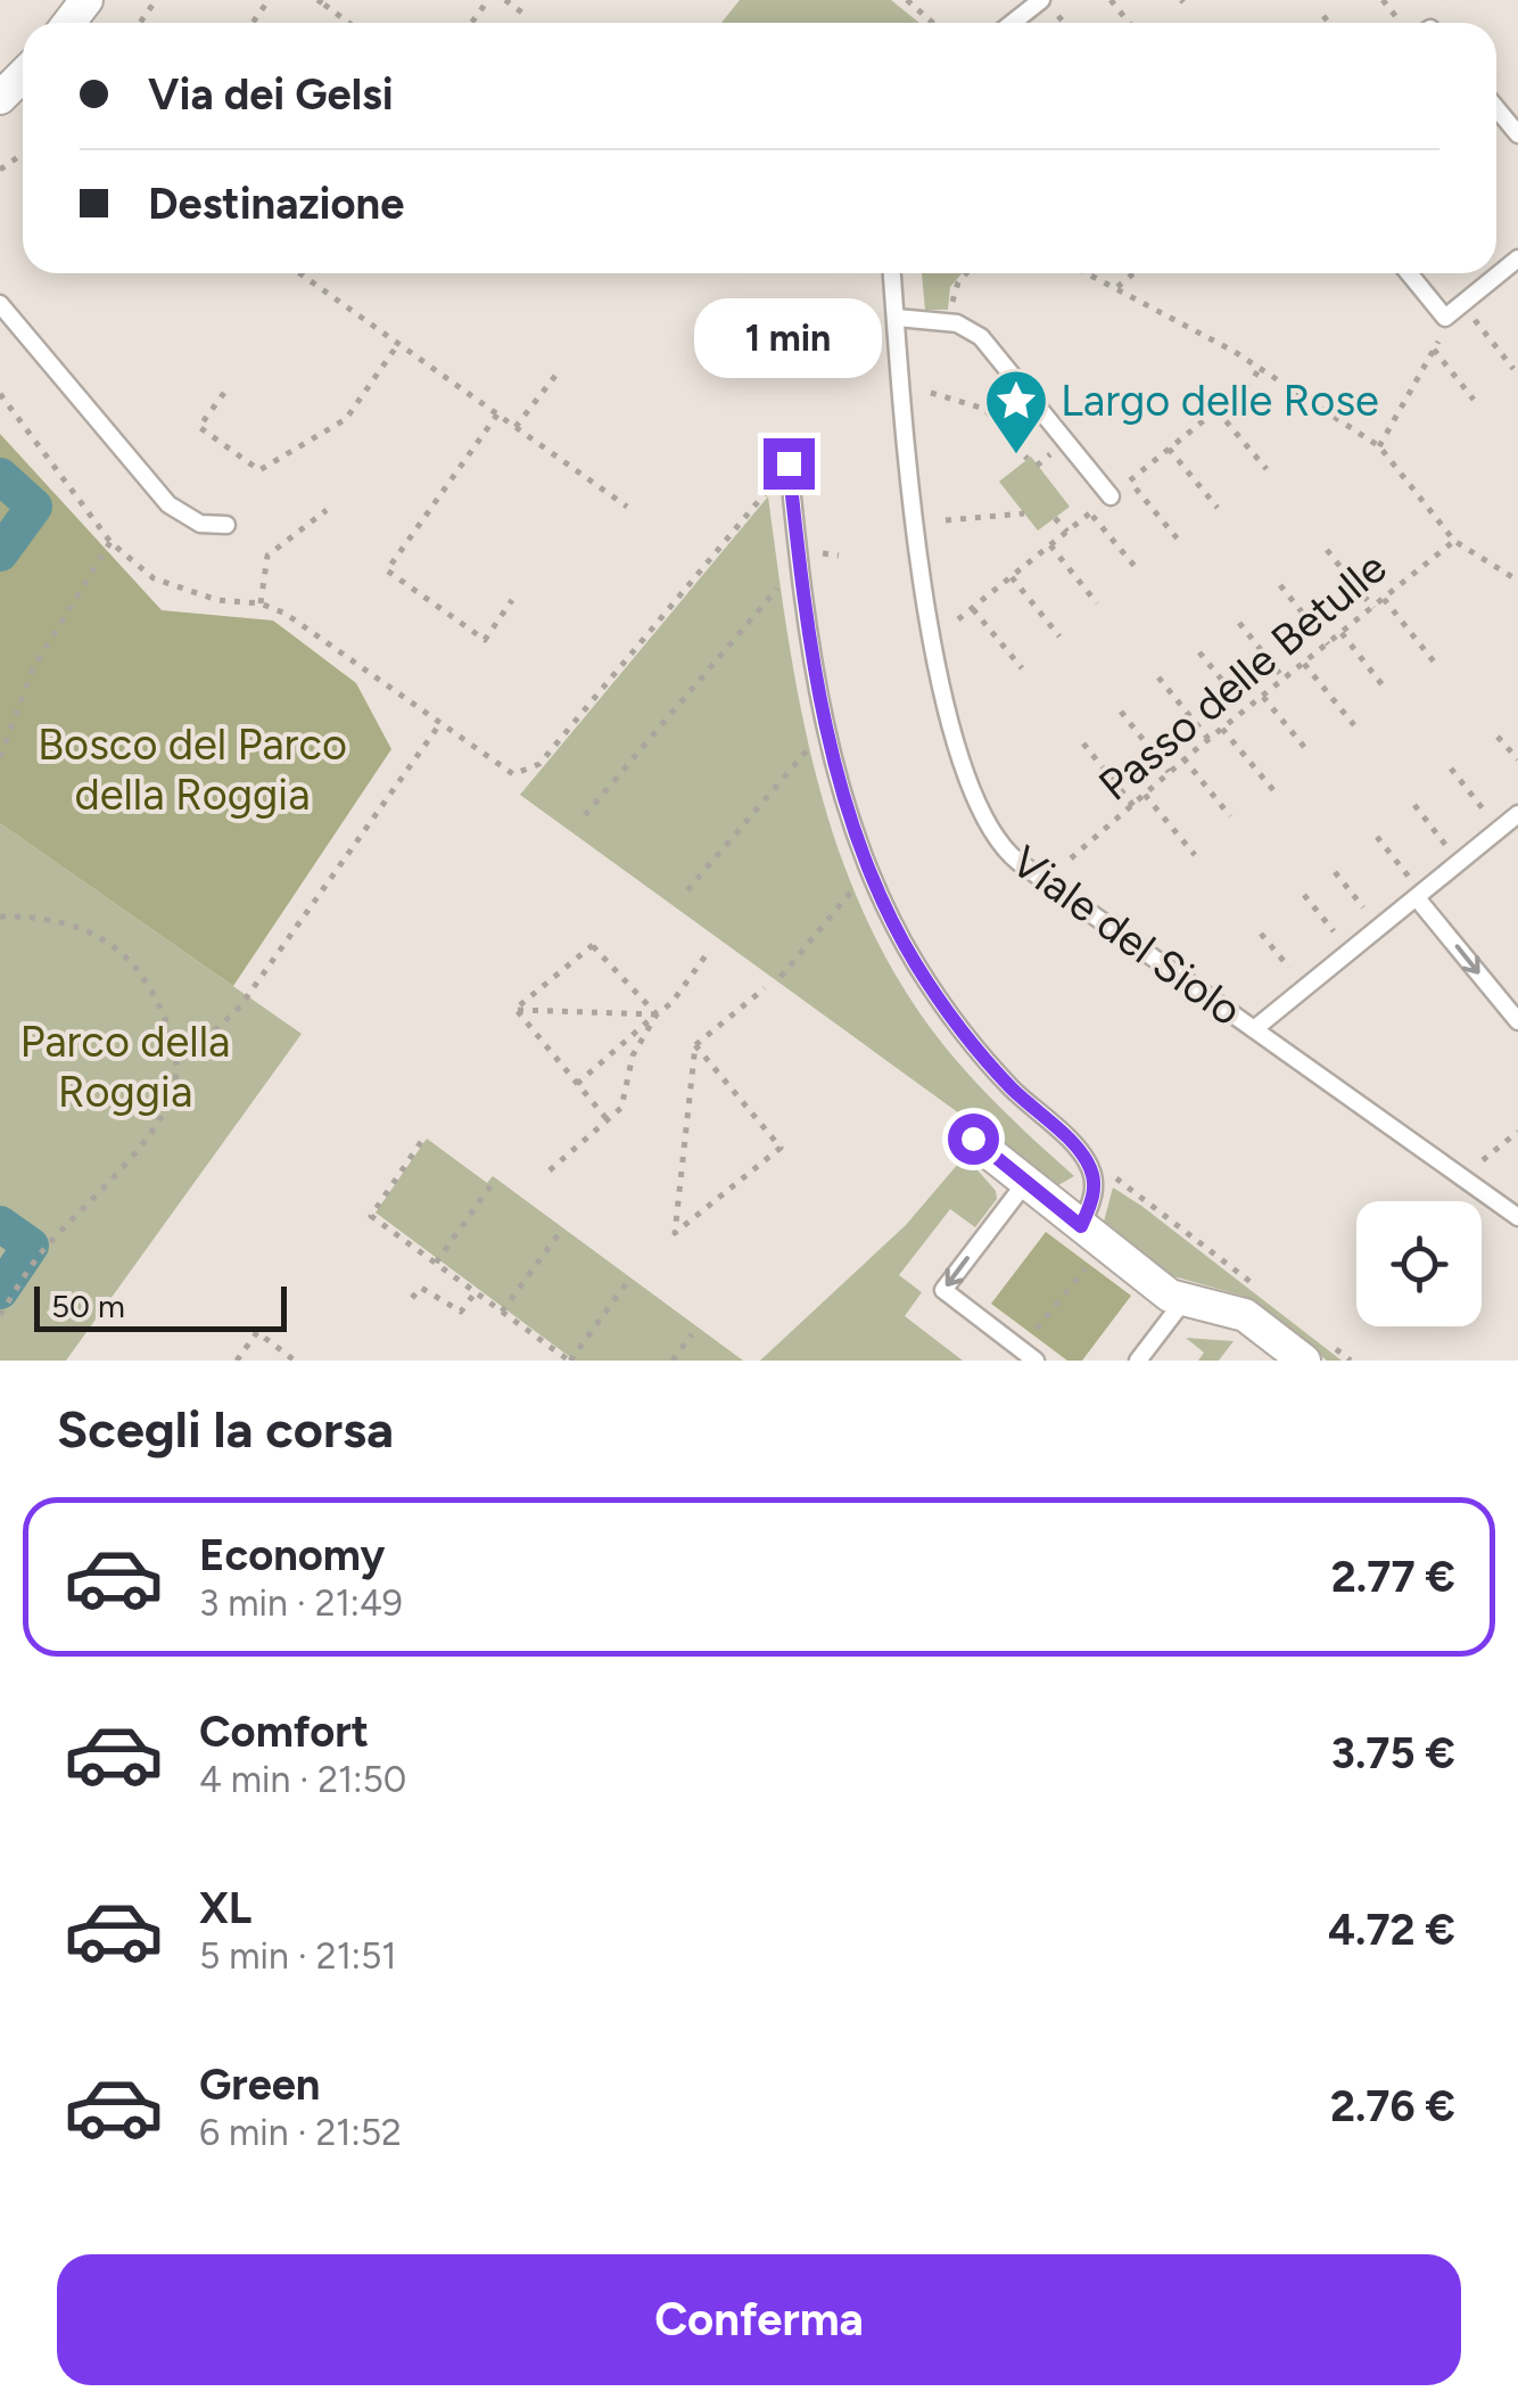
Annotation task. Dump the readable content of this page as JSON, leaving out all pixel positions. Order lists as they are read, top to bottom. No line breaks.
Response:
{"streets":{"lane":["Viale del Siolo"],"path":["Passo delle Betulle"]},"parks":["Bosco del Parco della Roggia","Parco della Roggia"],"places":{"place":["Largo delle Rose"]},"scale_bar":"50 m","page":{"banner":["Via dei Gelsi","Destinazione"],"bubble":"1 min","scale":"50 m","heading":"Scegli la corsa","list":[{"name":"Economy","note":"3 min · 21:49","value":"2.77 €"},{"name":"Comfort","note":"4 min · 21:50","value":"3.75 €"},{"name":"XL","note":"5 min · 21:51","value":"4.72 €"},{"name":"Green","note":"6 min · 21:52","value":"2.76 €"}],"buttons":"Conferma"}}
